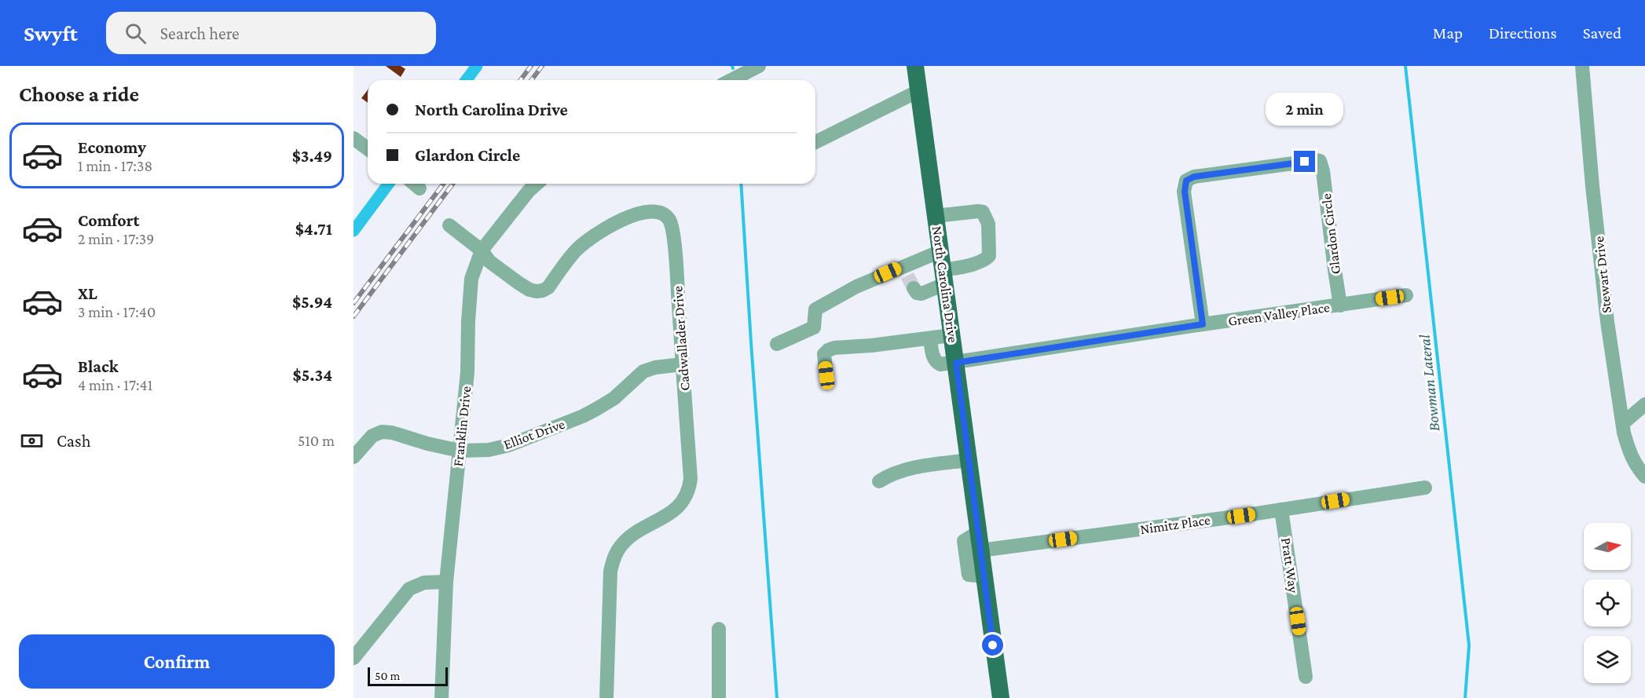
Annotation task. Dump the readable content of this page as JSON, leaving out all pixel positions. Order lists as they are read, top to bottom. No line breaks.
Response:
{"streets":{"main road":["North Carolina Drive"],"street":["Glardon Circle","Stewart Drive","Green Valley Place","Cadwallader Drive","Franklin Drive","Elliot Drive","Nimitz Place","Pratt Way"]},"crossings":[["Glardon Circle","Green Valley Place"],["North Carolina Drive","Green Valley Place"],["North Carolina Drive","Nimitz Place"],["Cadwallader Drive","Franklin Drive"],["Cadwallader Drive","Elliot Drive"],["Franklin Drive","Elliot Drive"],["Nimitz Place","Pratt Way"]],"water":["Bowman Lateral"],"scale_bar":"50 m","north":"right","page":{"header":"Swyft","search":"Search here","nav":["Map","Directions","Saved"],"heading":"Choose a ride","banner":["North Carolina Drive","Glardon Circle"],"bubble":"2 min","list":[{"name":"Economy","note":"1 min · 17:38","value":"$3.49"},{"name":"Comfort","note":"2 min · 17:39","value":"$4.71"},{"name":"XL","note":"3 min · 17:40","value":"$5.94"},{"name":"Black","note":"4 min · 17:41","value":"$5.34"}],"pay":["Cash","510 m"],"buttons":"Confirm","scale":"50 m"}}
